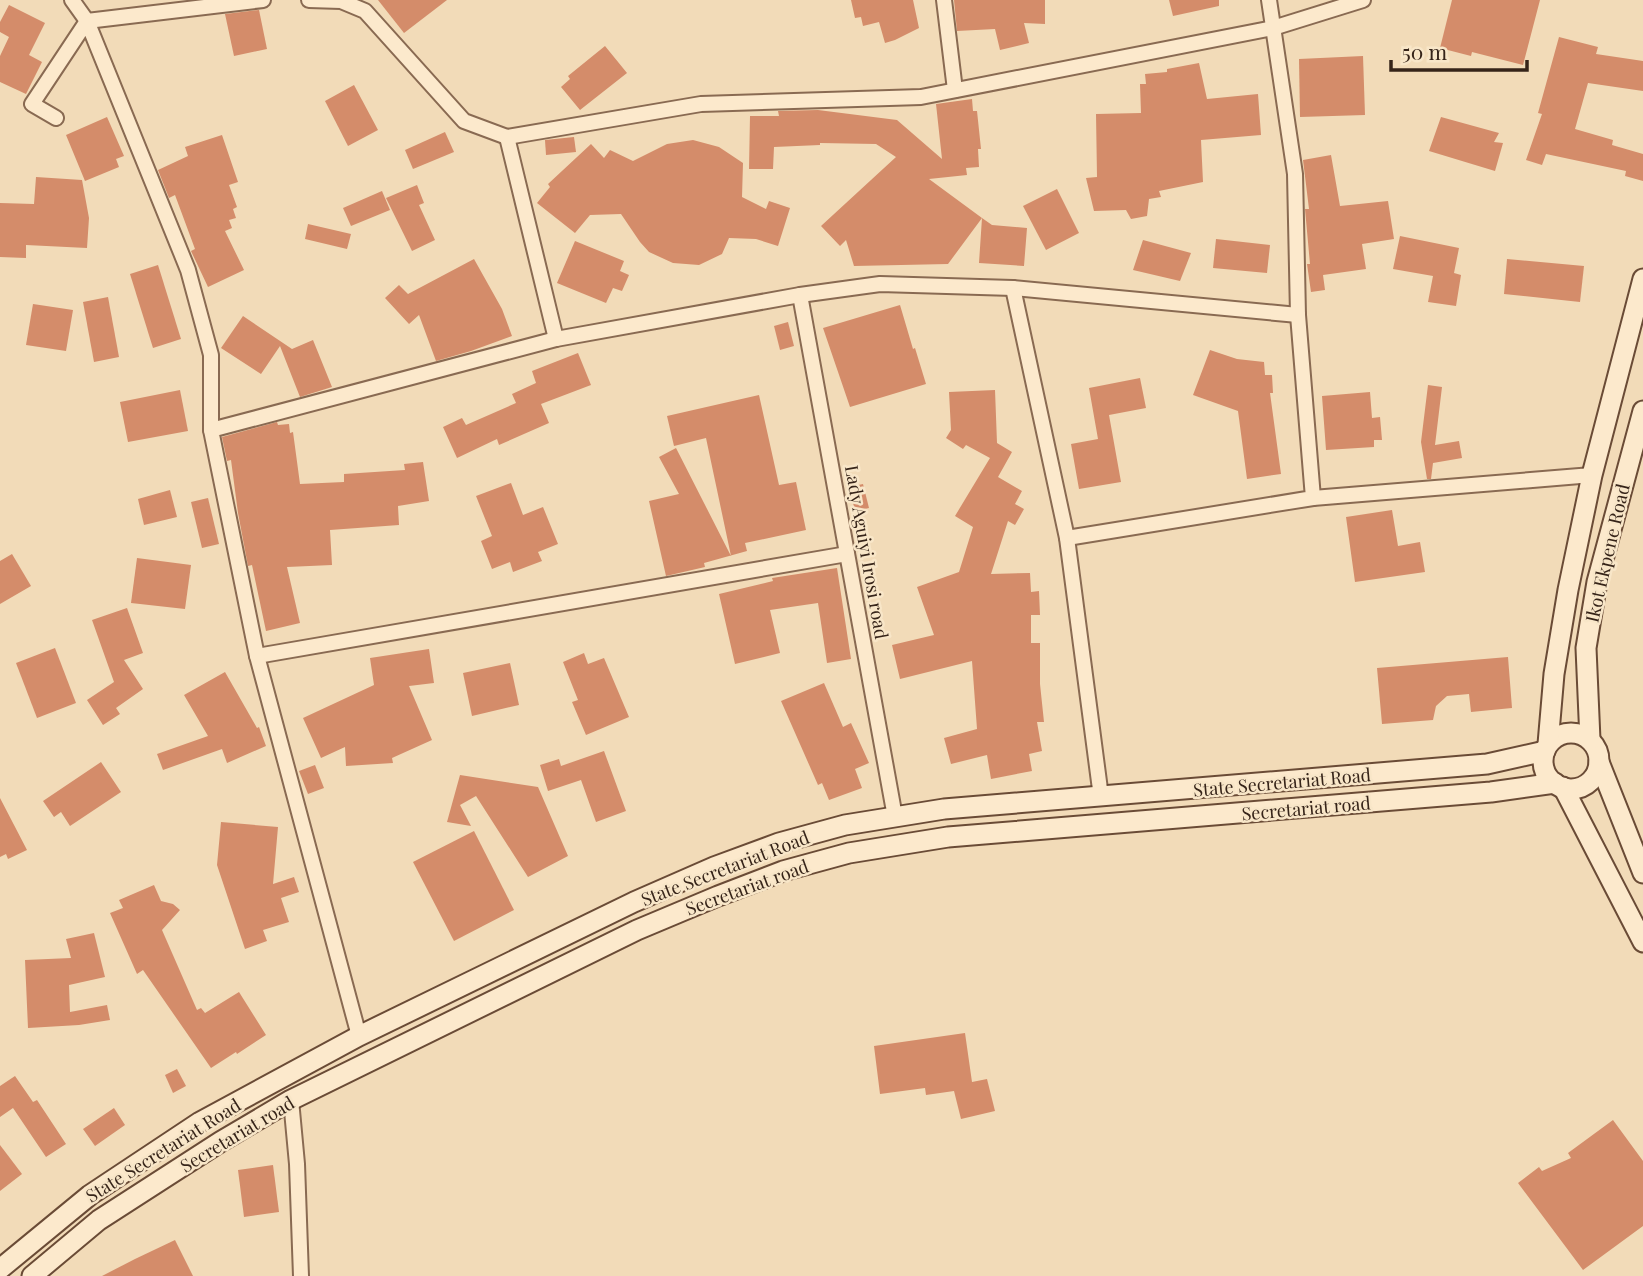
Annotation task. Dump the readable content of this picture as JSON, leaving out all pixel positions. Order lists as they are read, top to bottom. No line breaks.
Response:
{"streets":{"street":["Lady Aguiyi Irosi road","Ikot Ekpene Road","State Secretariat Road","Secretariat road"]},"crossings":[["Lady Aguiyi Irosi road","State Secretariat Road"],["Ikot Ekpene Road","State Secretariat Road"],["Ikot Ekpene Road","Secretariat road"],["State Secretariat Road","Secretariat road"]],"scale_bar":"50 m"}
